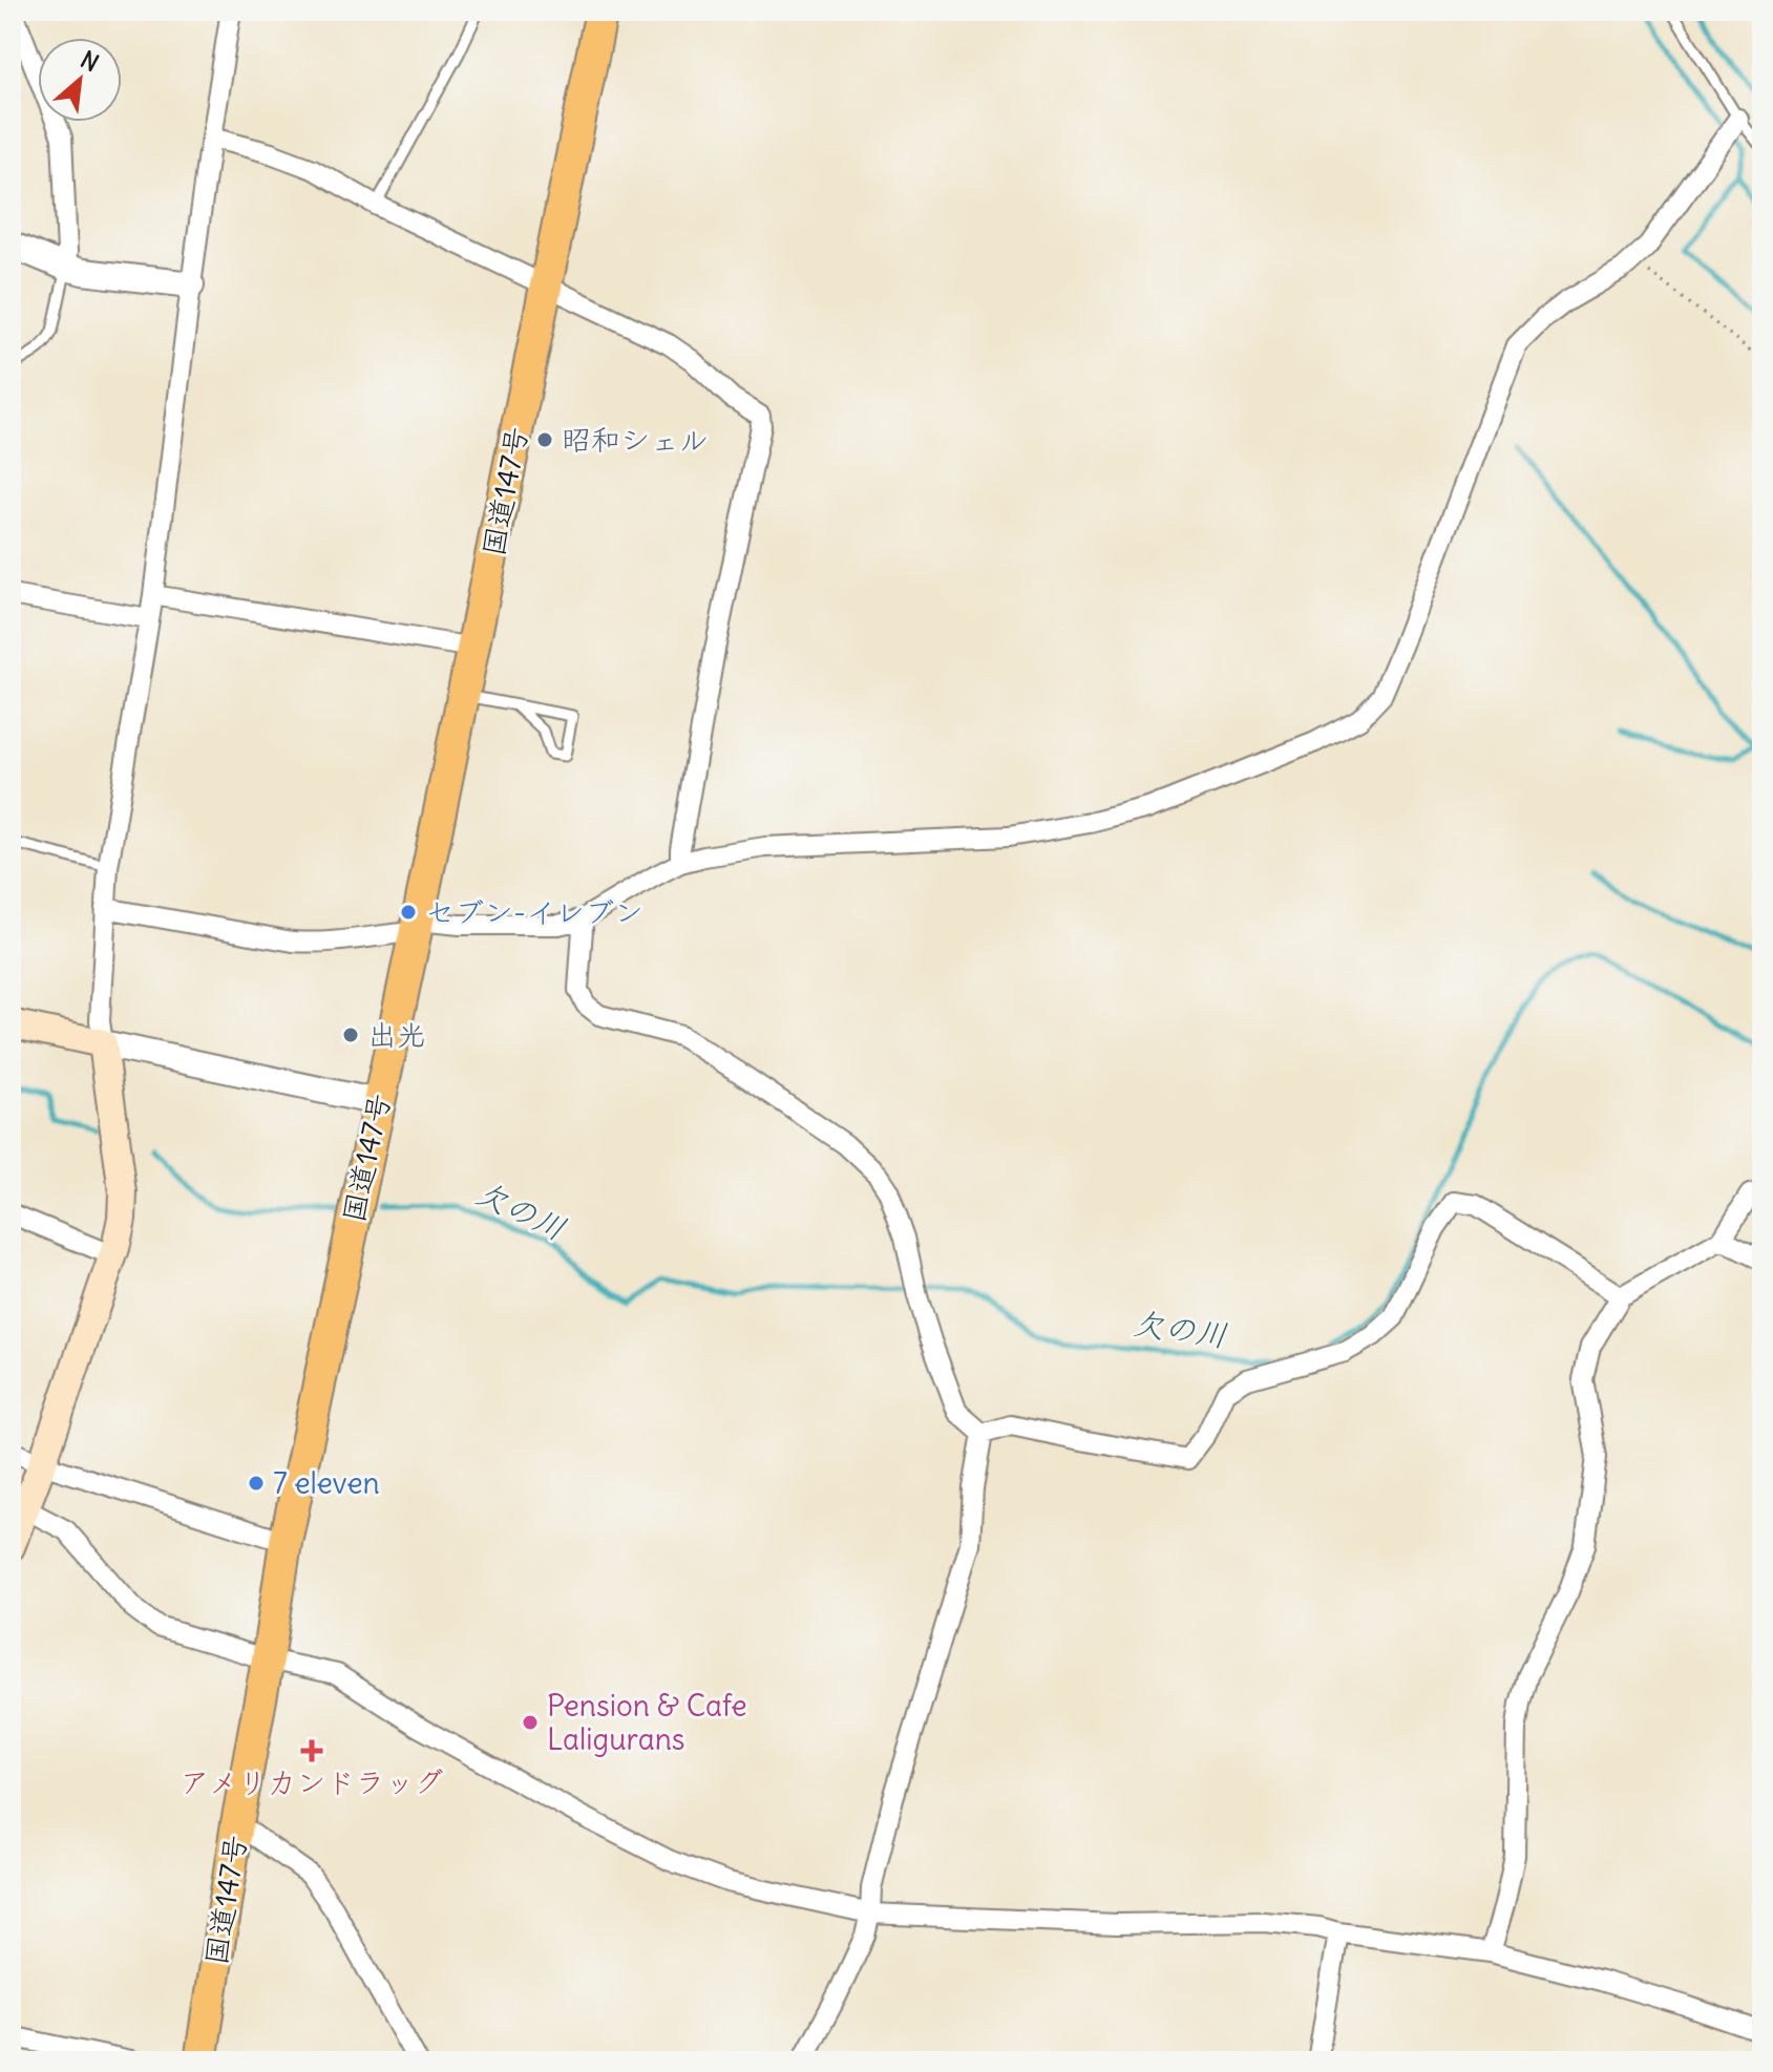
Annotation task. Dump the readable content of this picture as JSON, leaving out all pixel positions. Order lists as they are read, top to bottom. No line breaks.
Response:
{"streets":{"highway":["国道147号"]},"water":["欠の川"],"places":{"other":["昭和シェル","セブン-イレブン","出光","7 eleven","Pension & Cafe Laligurans"],"health":["アメリカンドラッグ"]},"north":"top right"}
